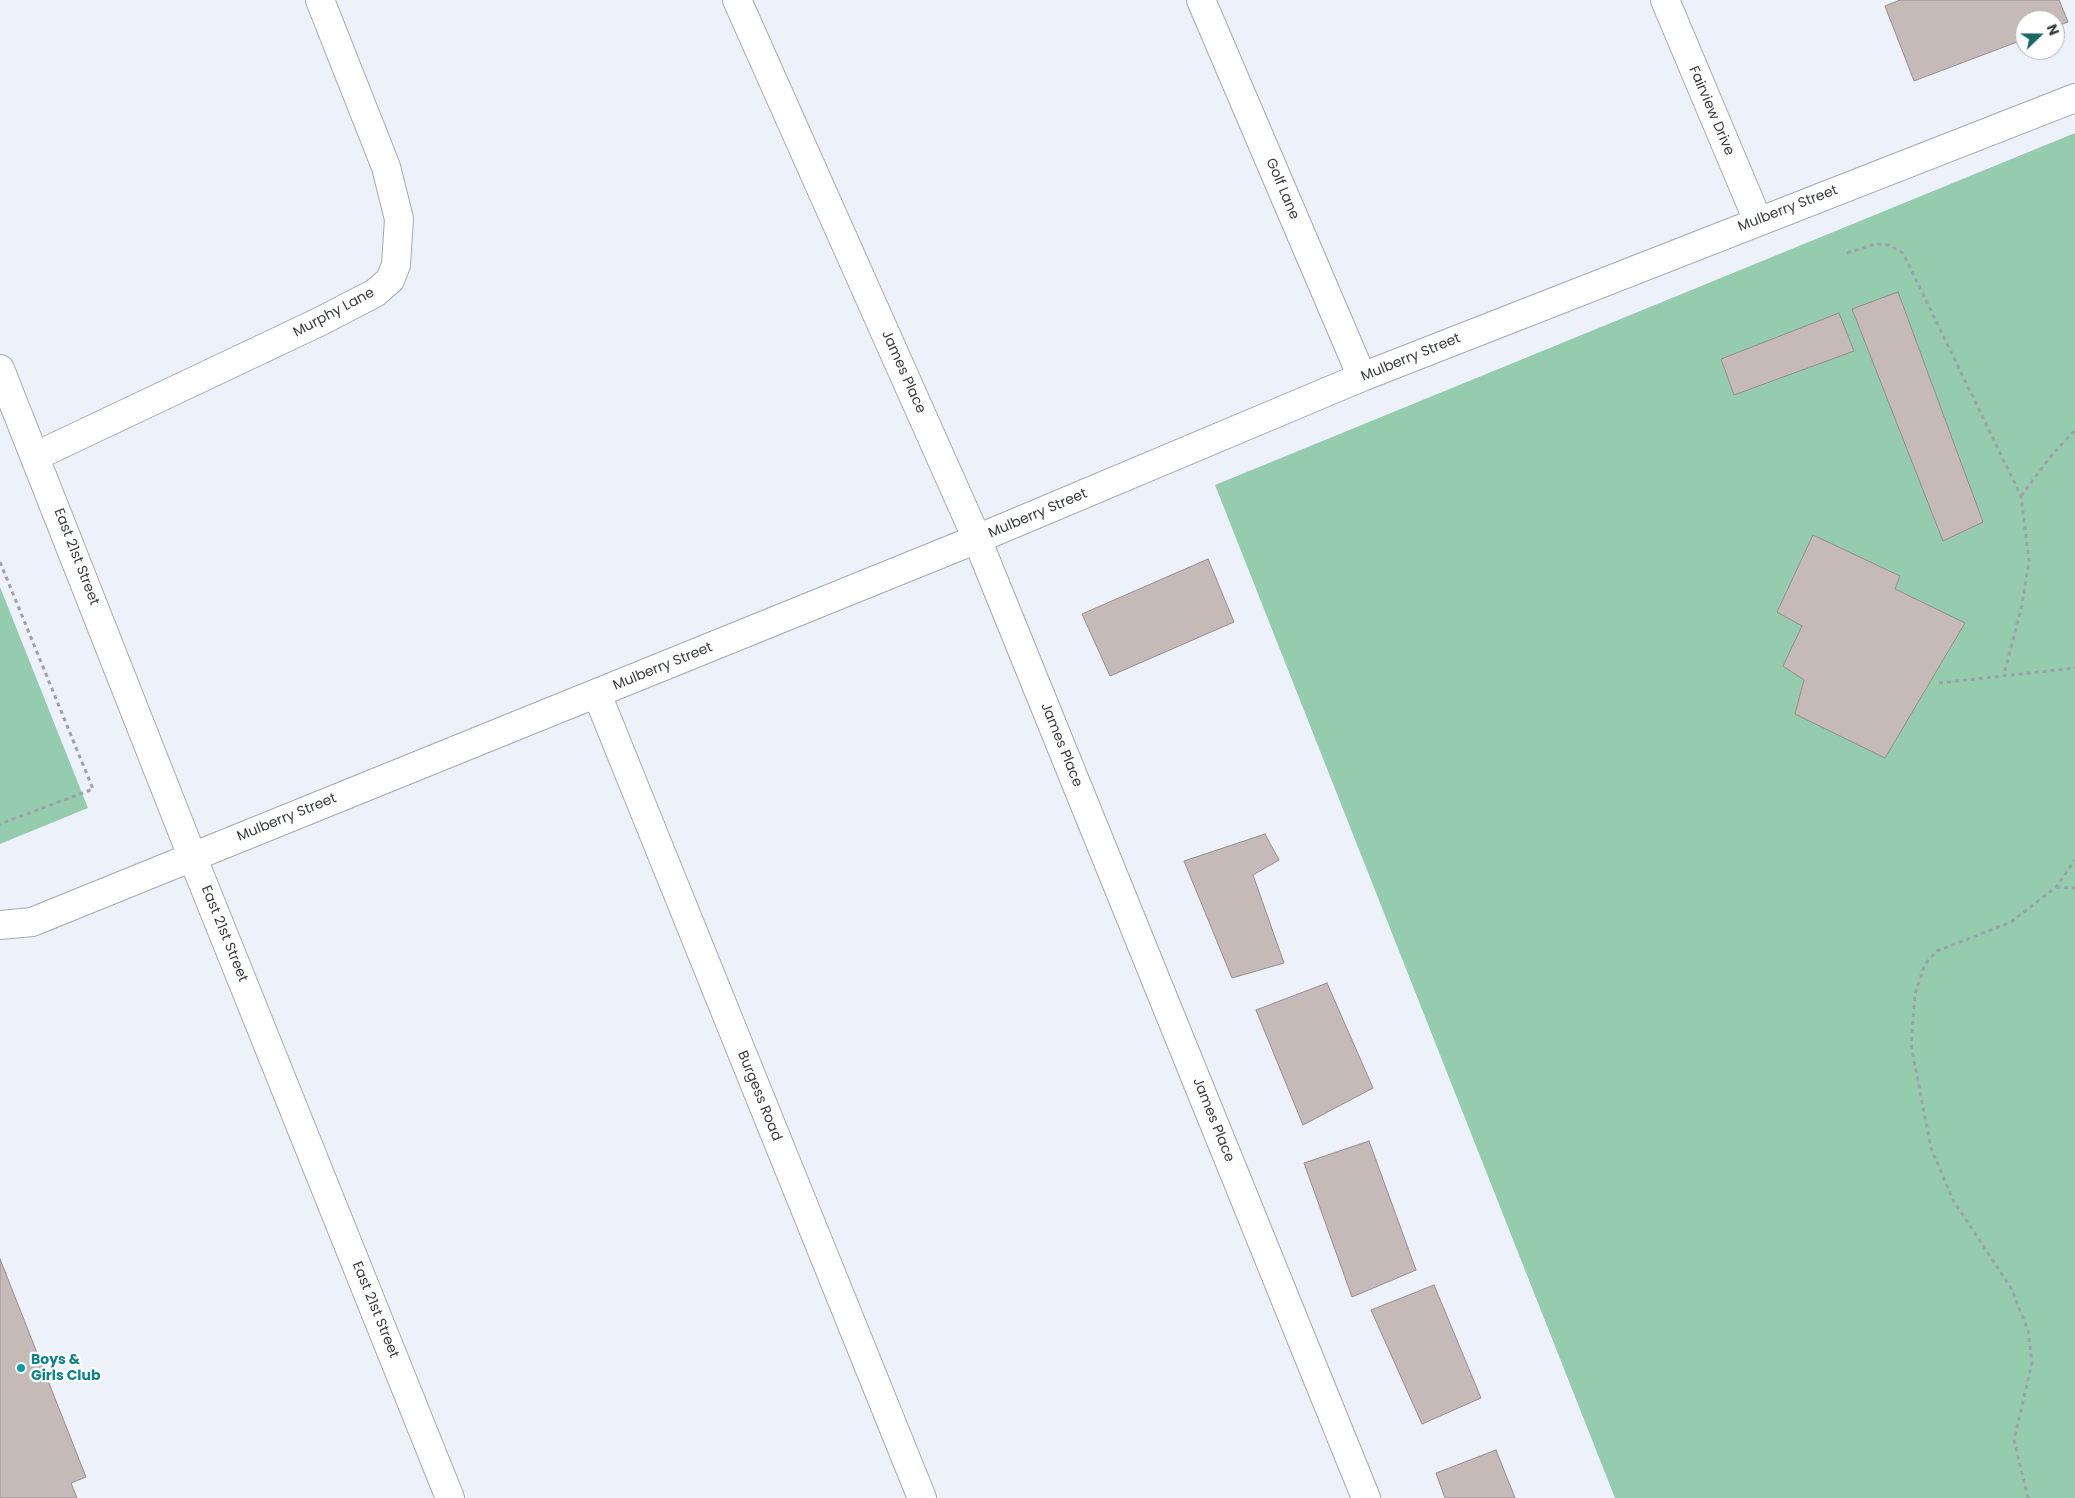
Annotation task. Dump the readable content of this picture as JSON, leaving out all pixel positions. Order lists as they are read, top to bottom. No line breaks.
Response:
{"streets":{"street":["Fairview Drive","Golf Lane","Mulberry Street","Murphy Lane","James Place","East 21st Street","Burgess Road"]},"crossings":[["Fairview Drive","Mulberry Street"],["Golf Lane","Mulberry Street"],["Mulberry Street","James Place"],["Mulberry Street","East 21st Street"],["Mulberry Street","Burgess Road"],["Murphy Lane","East 21st Street"]],"places":["Boys & Girls Club"],"north":"right"}
